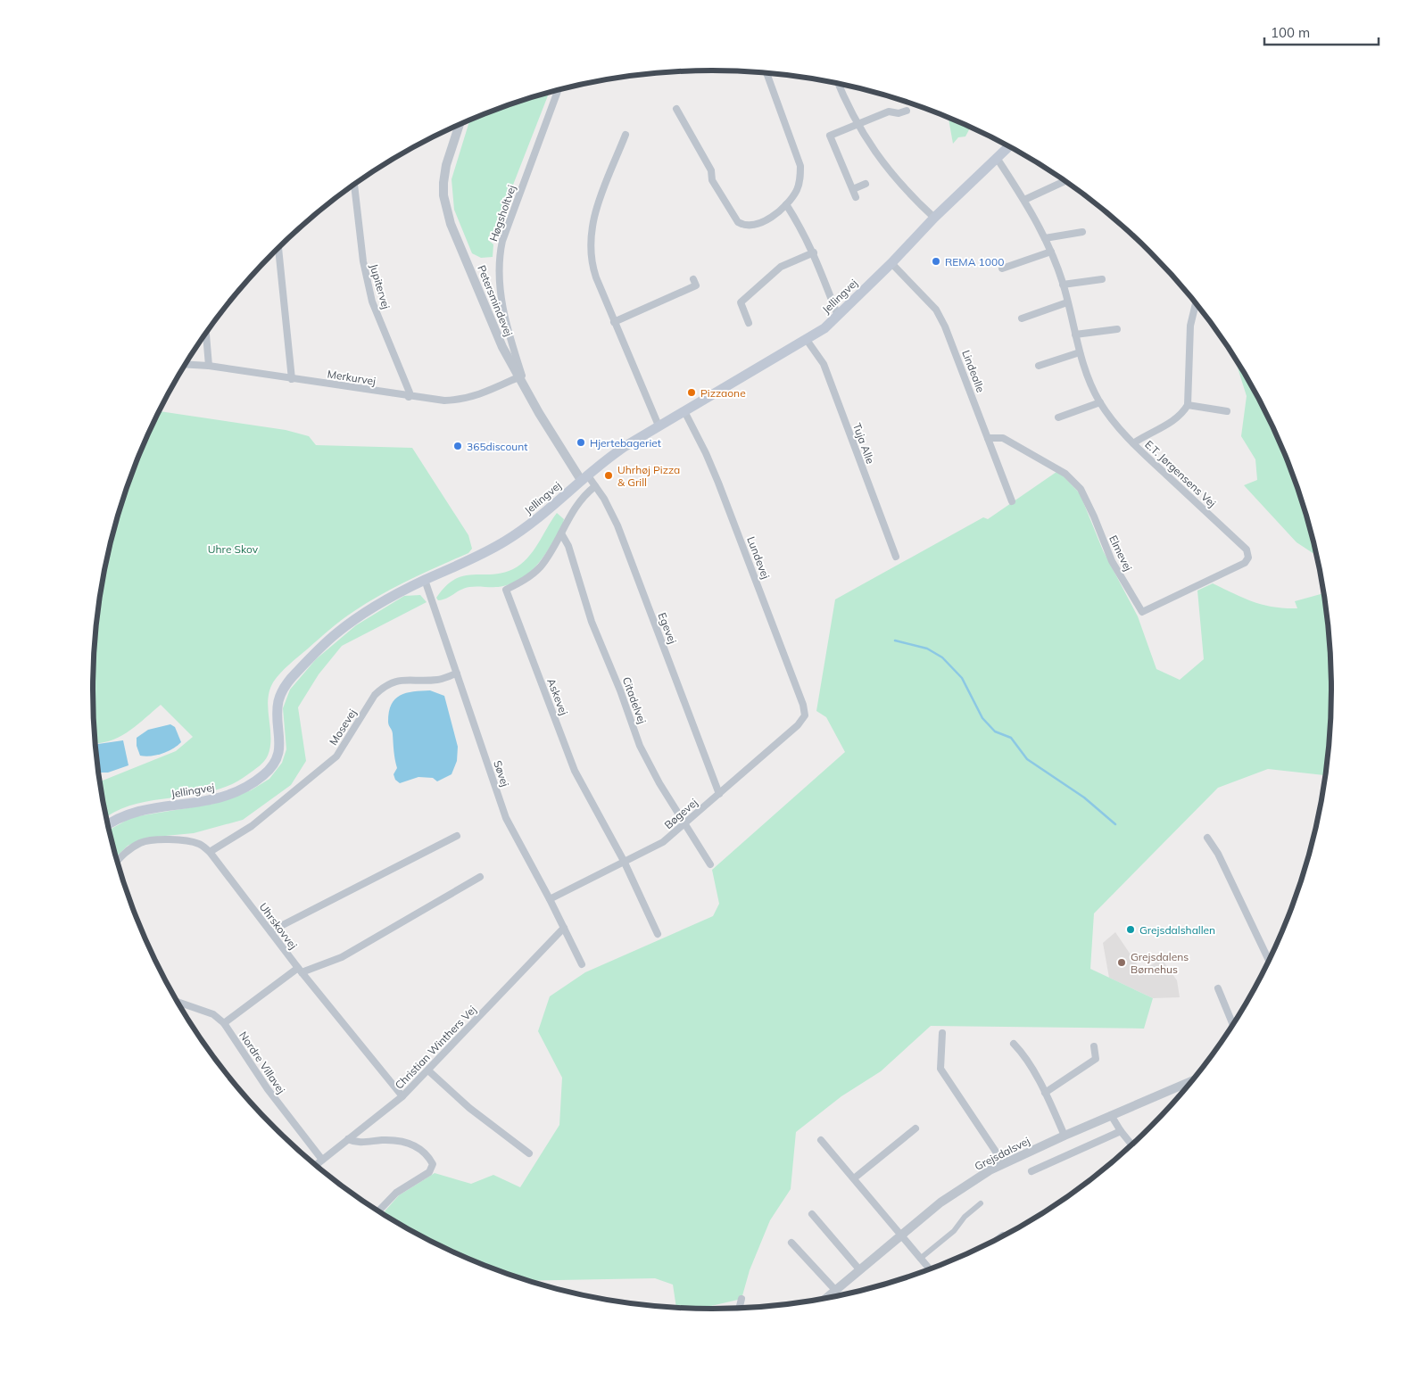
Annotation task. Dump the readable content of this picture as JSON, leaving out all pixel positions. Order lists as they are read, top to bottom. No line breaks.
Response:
{"streets":{"main road":["Jellingvej"],"street":["Høgsholtvej","Jupitervej","Petersmindevej","Lindealle","Merkurvej","Tuja Alle","E.T. Jørgensens Vej","Elmevej","Lundevej","Egevej","Askevej","Citadelvej","Mosevej","Søvej","Bøgevej","Uhrskovvej","Christian Winthers Vej","Nordre Villavej","Grejsdalsvej"]},"crossings":[["Høgsholtvej","Petersmindevej"],["Høgsholtvej","Merkurvej"],["Jupitervej","Merkurvej"],["Jellingvej","Petersmindevej"],["Jellingvej","Lindealle"],["Jellingvej","Tuja Alle"],["Jellingvej","E.T. Jørgensens Vej"],["Jellingvej","Lundevej"],["Jellingvej","Egevej"],["Jellingvej","Søvej"],["Petersmindevej","Merkurvej"],["Petersmindevej","Egevej"],["Lindealle","Elmevej"],["E.T. Jørgensens Vej","Elmevej"],["Lundevej","Bøgevej"],["Egevej","Askevej"],["Egevej","Bøgevej"],["Askevej","Citadelvej"],["Askevej","Bøgevej"],["Citadelvej","Bøgevej"],["Mosevej","Søvej"],["Mosevej","Uhrskovvej"],["Søvej","Bøgevej"],["Søvej","Christian Winthers Vej"],["Uhrskovvej","Christian Winthers Vej"],["Christian Winthers Vej","Nordre Villavej"]],"parks":["Uhre Skov"],"places":["REMA 1000","Pizzaone","Hjertebageriet","365discount","Uhrhøj Pizza & Grill","Grejsdalshallen","Grejsdalens Børnehus"],"scale_bar":"100 m"}
